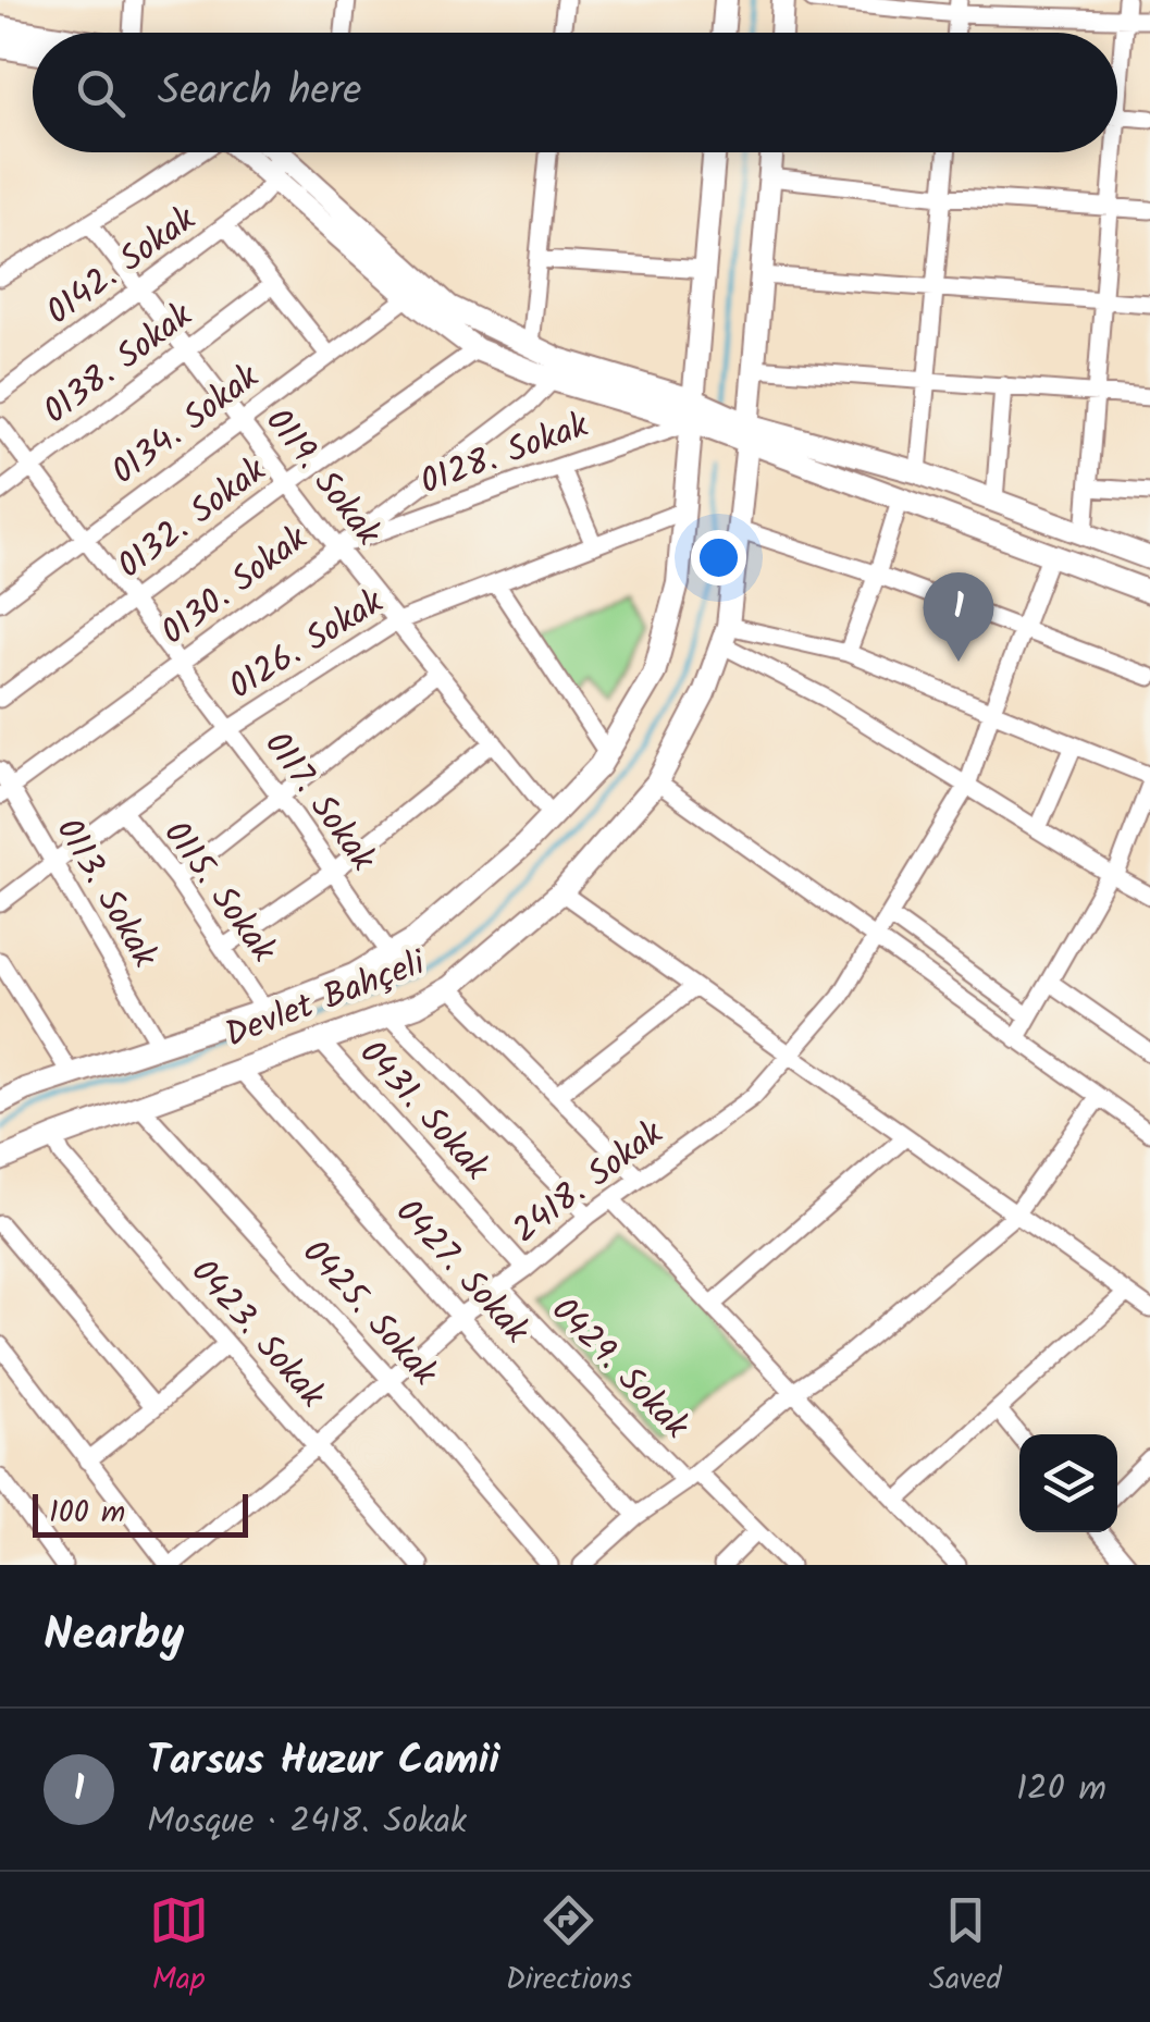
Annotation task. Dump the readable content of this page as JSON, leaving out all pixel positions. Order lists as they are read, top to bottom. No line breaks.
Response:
{"streets":{"street":["0142. Sokak","0138. Sokak","0134. Sokak","0128. Sokak","0119. Sokak","0132. Sokak","0130. Sokak","0126. Sokak","0117. Sokak","0115. Sokak","0113. Sokak","Devlet Bahçeli","0431. Sokak","2418. Sokak","0427. Sokak","0425. Sokak","0423. Sokak","0429. Sokak"]},"crossings":[["0142. Sokak","0119. Sokak"],["0138. Sokak","0119. Sokak"],["0138. Sokak","0117. Sokak"],["0134. Sokak","0119. Sokak"],["0134. Sokak","0117. Sokak"],["0128. Sokak","0119. Sokak"],["0128. Sokak","0130. Sokak"],["0128. Sokak","Devlet Bahçeli"],["0119. Sokak","0132. Sokak"],["0119. Sokak","0130. Sokak"],["0119. Sokak","0126. Sokak"],["0119. Sokak","Devlet Bahçeli"],["0132. Sokak","0117. Sokak"],["0130. Sokak","0117. Sokak"],["0130. Sokak","0113. Sokak"],["0126. Sokak","0117. Sokak"],["0126. Sokak","0115. Sokak"],["0126. Sokak","0113. Sokak"],["0126. Sokak","Devlet Bahçeli"],["0117. Sokak","Devlet Bahçeli"],["0115. Sokak","Devlet Bahçeli"],["0113. Sokak","Devlet Bahçeli"],["Devlet Bahçeli","0431. Sokak"],["Devlet Bahçeli","0427. Sokak"],["Devlet Bahçeli","0425. Sokak"],["Devlet Bahçeli","0423. Sokak"],["0431. Sokak","2418. Sokak"],["2418. Sokak","0427. Sokak"],["2418. Sokak","0425. Sokak"],["2418. Sokak","0423. Sokak"],["2418. Sokak","0429. Sokak"]],"scale_bar":"100 m","page":{"search":"Search here","pins":"1","scale":"100 m","heading":"Nearby","list":[{"mark":"1","name":"Tarsus Huzur Camii","note":"Mosque · 2418. Sokak","value":"120 m"}],"nav":["Map","Directions","Saved"]}}
